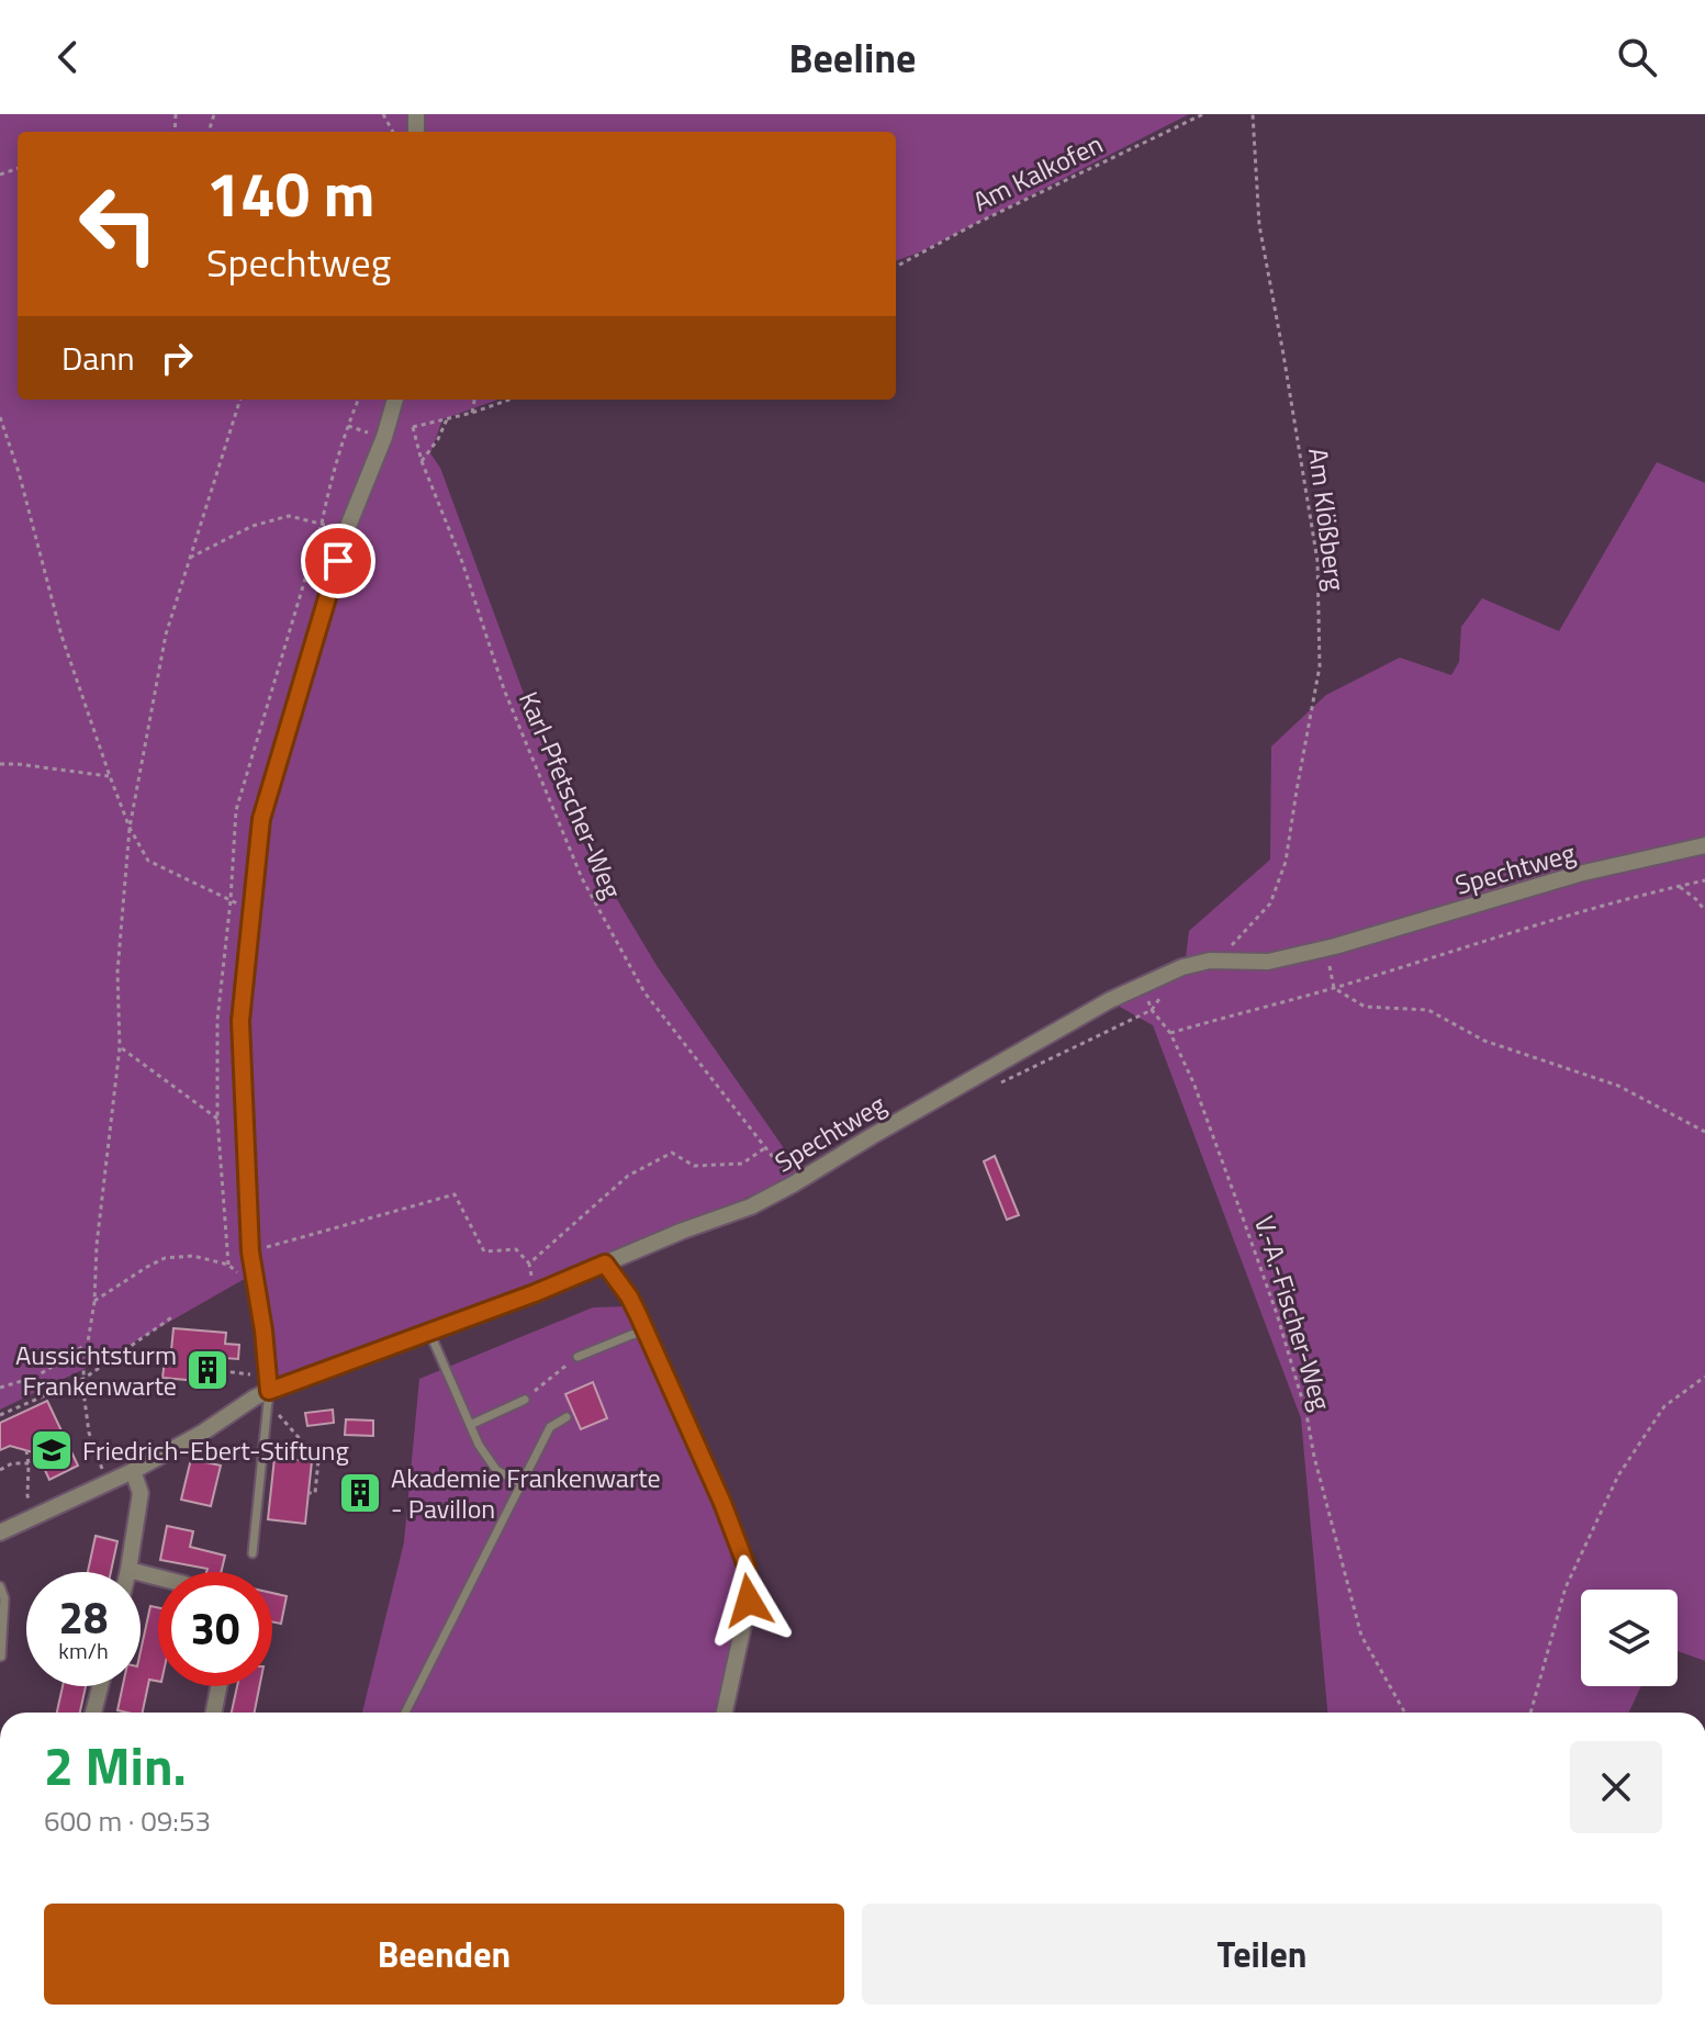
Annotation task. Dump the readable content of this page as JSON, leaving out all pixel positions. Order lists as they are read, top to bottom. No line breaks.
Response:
{"streets":{"street":["Spechtweg"],"path":["Am Kalkofen","Am Klößberg","Karl-Pfetscher-Weg","V.-A.-Fischer-Weg"]},"crossings":[["Am Klößberg","Spechtweg"],["Karl-Pfetscher-Weg","Spechtweg"]],"places":{"building":["Aussichtsturm Frankenwarte","Akademie Frankenwarte - Pavillon"],"school or university":["Friedrich-Ebert-Stiftung"]},"page":{"header":"Beeline","turn":["140 m","Spechtweg"],"then":"Dann","speed":"28 km/h","limit":"30","heading":["2 Min.","600 m · 09:53"],"buttons":["Beenden","Teilen"]}}
